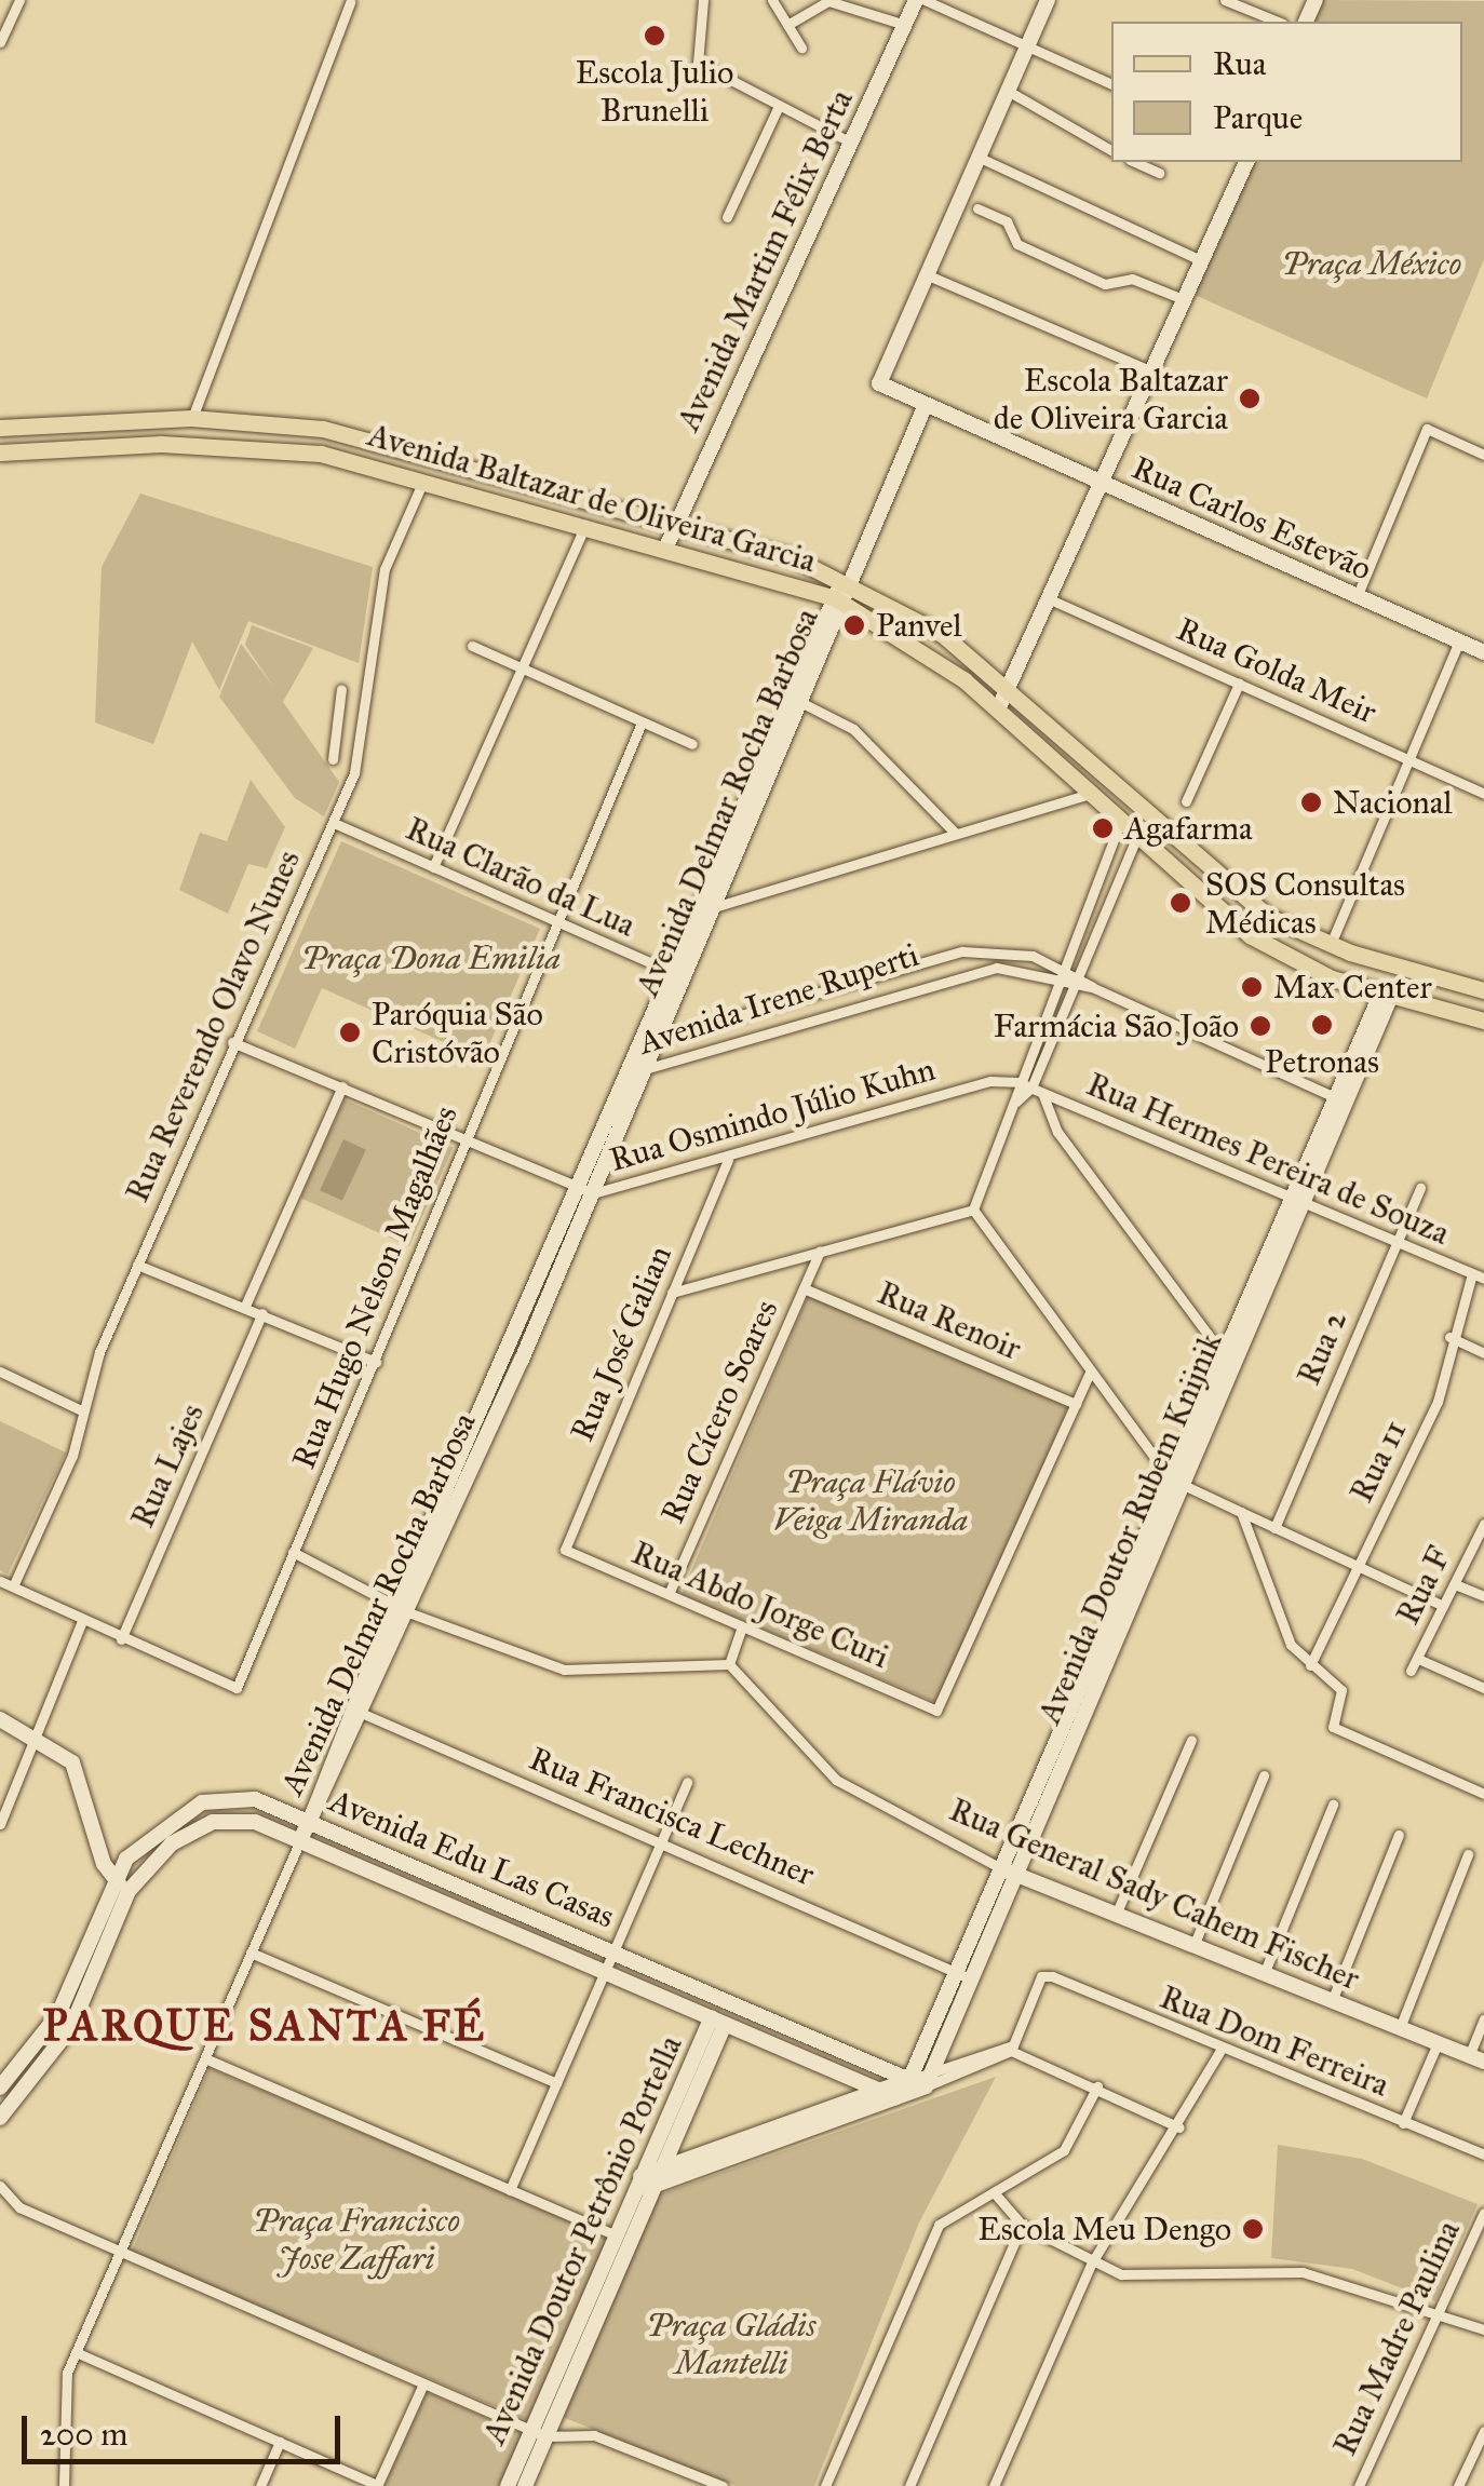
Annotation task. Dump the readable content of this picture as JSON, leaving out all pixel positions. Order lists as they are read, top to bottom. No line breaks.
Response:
{"streets":{"main road":["Avenida Baltazar de Oliveira Garcia"],"street":["Avenida Martim Félix Berta","Rua Carlos Estevão","Rua Golda Meir","Avenida Delmar Rocha Barbosa","Rua Clarão da Lua","Avenida Irene Ruperti","Rua Reverendo Olavo Nunes","Rua Osmindo Júlio Kuhn","Rua Hermes Pereira de Souza","Rua Hugo Nelson Magalhães","Rua Renoir","Rua José Galian","Rua 2","Rua Cícero Soares","Rua 11","Rua Lajes","Avenida Doutor Rubem Knijnik","Rua F","Rua Abdo Jorge Curi","Rua Francisca Lechner","Avenida Edu Las Casas","Rua General Sady Cahem Fischer","Rua Dom Ferreira","Avenida Doutor Petrônio Portella","Rua Madre Paulina"]},"crossings":[["Avenida Martim Félix Berta","Avenida Baltazar de Oliveira Garcia"],["Avenida Baltazar de Oliveira Garcia","Avenida Delmar Rocha Barbosa"],["Avenida Baltazar de Oliveira Garcia","Rua Reverendo Olavo Nunes"],["Avenida Baltazar de Oliveira Garcia","Avenida Doutor Rubem Knijnik"],["Rua Carlos Estevão","Avenida Delmar Rocha Barbosa"],["Avenida Delmar Rocha Barbosa","Rua Clarão da Lua"],["Avenida Delmar Rocha Barbosa","Avenida Irene Ruperti"],["Avenida Delmar Rocha Barbosa","Rua Osmindo Júlio Kuhn"],["Avenida Delmar Rocha Barbosa","Rua Francisca Lechner"],["Avenida Delmar Rocha Barbosa","Avenida Edu Las Casas"],["Rua Clarão da Lua","Rua Reverendo Olavo Nunes"],["Rua Clarão da Lua","Rua Hugo Nelson Magalhães"],["Rua Reverendo Olavo Nunes","Rua Osmindo Júlio Kuhn"],["Rua Osmindo Júlio Kuhn","Rua Hermes Pereira de Souza"],["Rua Osmindo Júlio Kuhn","Rua Hugo Nelson Magalhães"],["Rua Osmindo Júlio Kuhn","Rua José Galian"],["Rua Hermes Pereira de Souza","Rua 2"],["Rua Hermes Pereira de Souza","Rua 11"],["Rua Hermes Pereira de Souza","Avenida Doutor Rubem Knijnik"],["Rua Hugo Nelson Magalhães","Rua Lajes"],["Rua Renoir","Rua Cícero Soares"],["Rua Renoir","Rua Abdo Jorge Curi"],["Rua José Galian","Rua Abdo Jorge Curi"],["Rua Cícero Soares","Rua Abdo Jorge Curi"],["Avenida Doutor Rubem Knijnik","Rua Francisca Lechner"],["Avenida Doutor Rubem Knijnik","Avenida Edu Las Casas"],["Avenida Doutor Rubem Knijnik","Rua General Sady Cahem Fischer"],["Avenida Edu Las Casas","Avenida Doutor Petrônio Portella"]],"districts":["PARQUE SANTA FÉ"],"parks":["Praça México","Praça Dona Emilia","Praça Flávio Veiga Miranda","Praça Francisco Jose Zaffari","Praça Gládis Mantelli"],"places":["Escola Julio Brunelli","Escola Baltazar de Oliveira Garcia","Panvel","Nacional","Agafarma","SOS Consultas Médicas","Max Center","Petronas","Farmácia São João","Paróquia São Cristóvão","Escola Meu Dengo"],"legend":["Rua","Parque"],"scale_bar":"200 m"}
